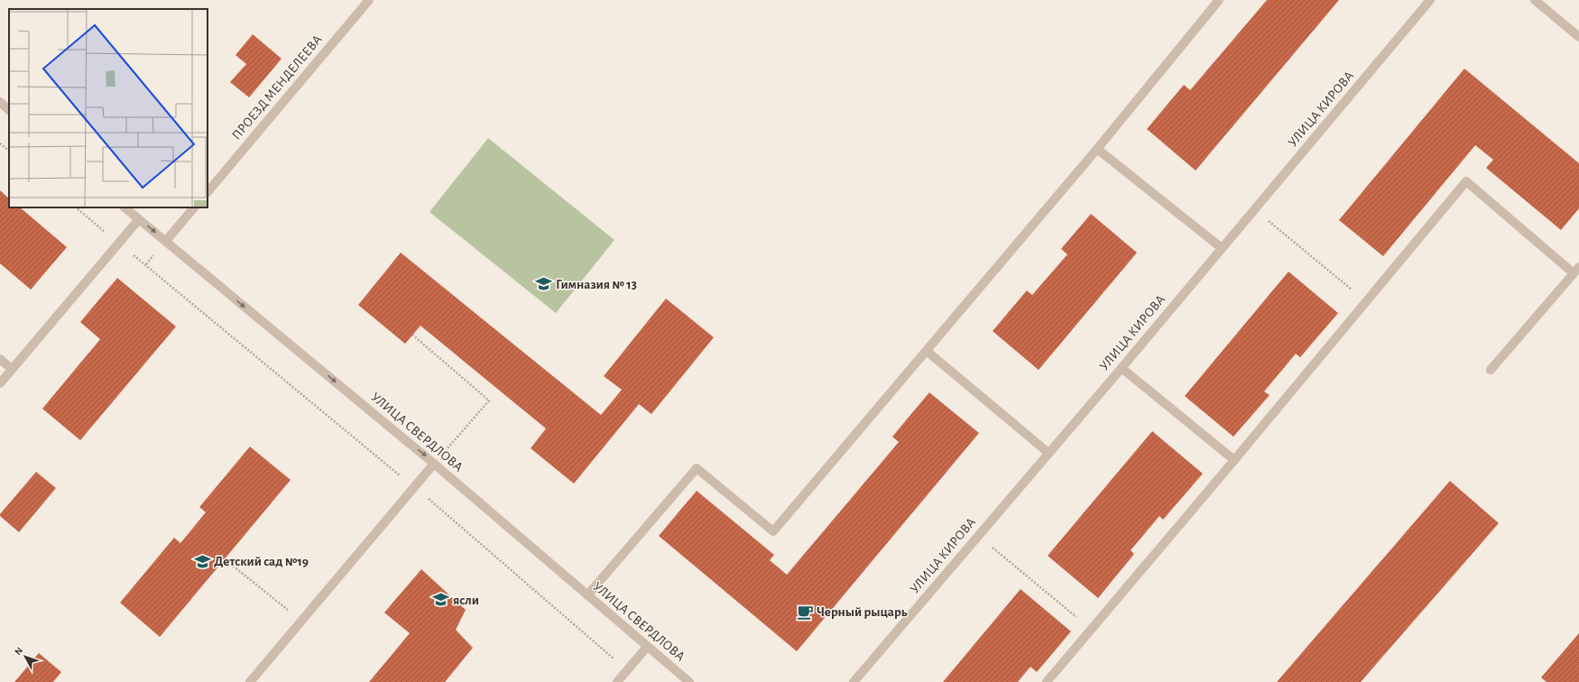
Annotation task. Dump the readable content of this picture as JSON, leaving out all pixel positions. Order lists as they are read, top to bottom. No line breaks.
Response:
{"streets":{"street":["ПРОЕЗД МЕНДЕЛЕЕВА","УЛИЦА КИРОВА","УЛИЦА СВЕРДЛОВА"]},"one_way":["УЛИЦА СВЕРДЛОВА"],"places":{"school or university":["Гимназия № 13","Детский сад №19","ясли"],"cafe":["Черный рыцарь"]},"north":"top left"}
